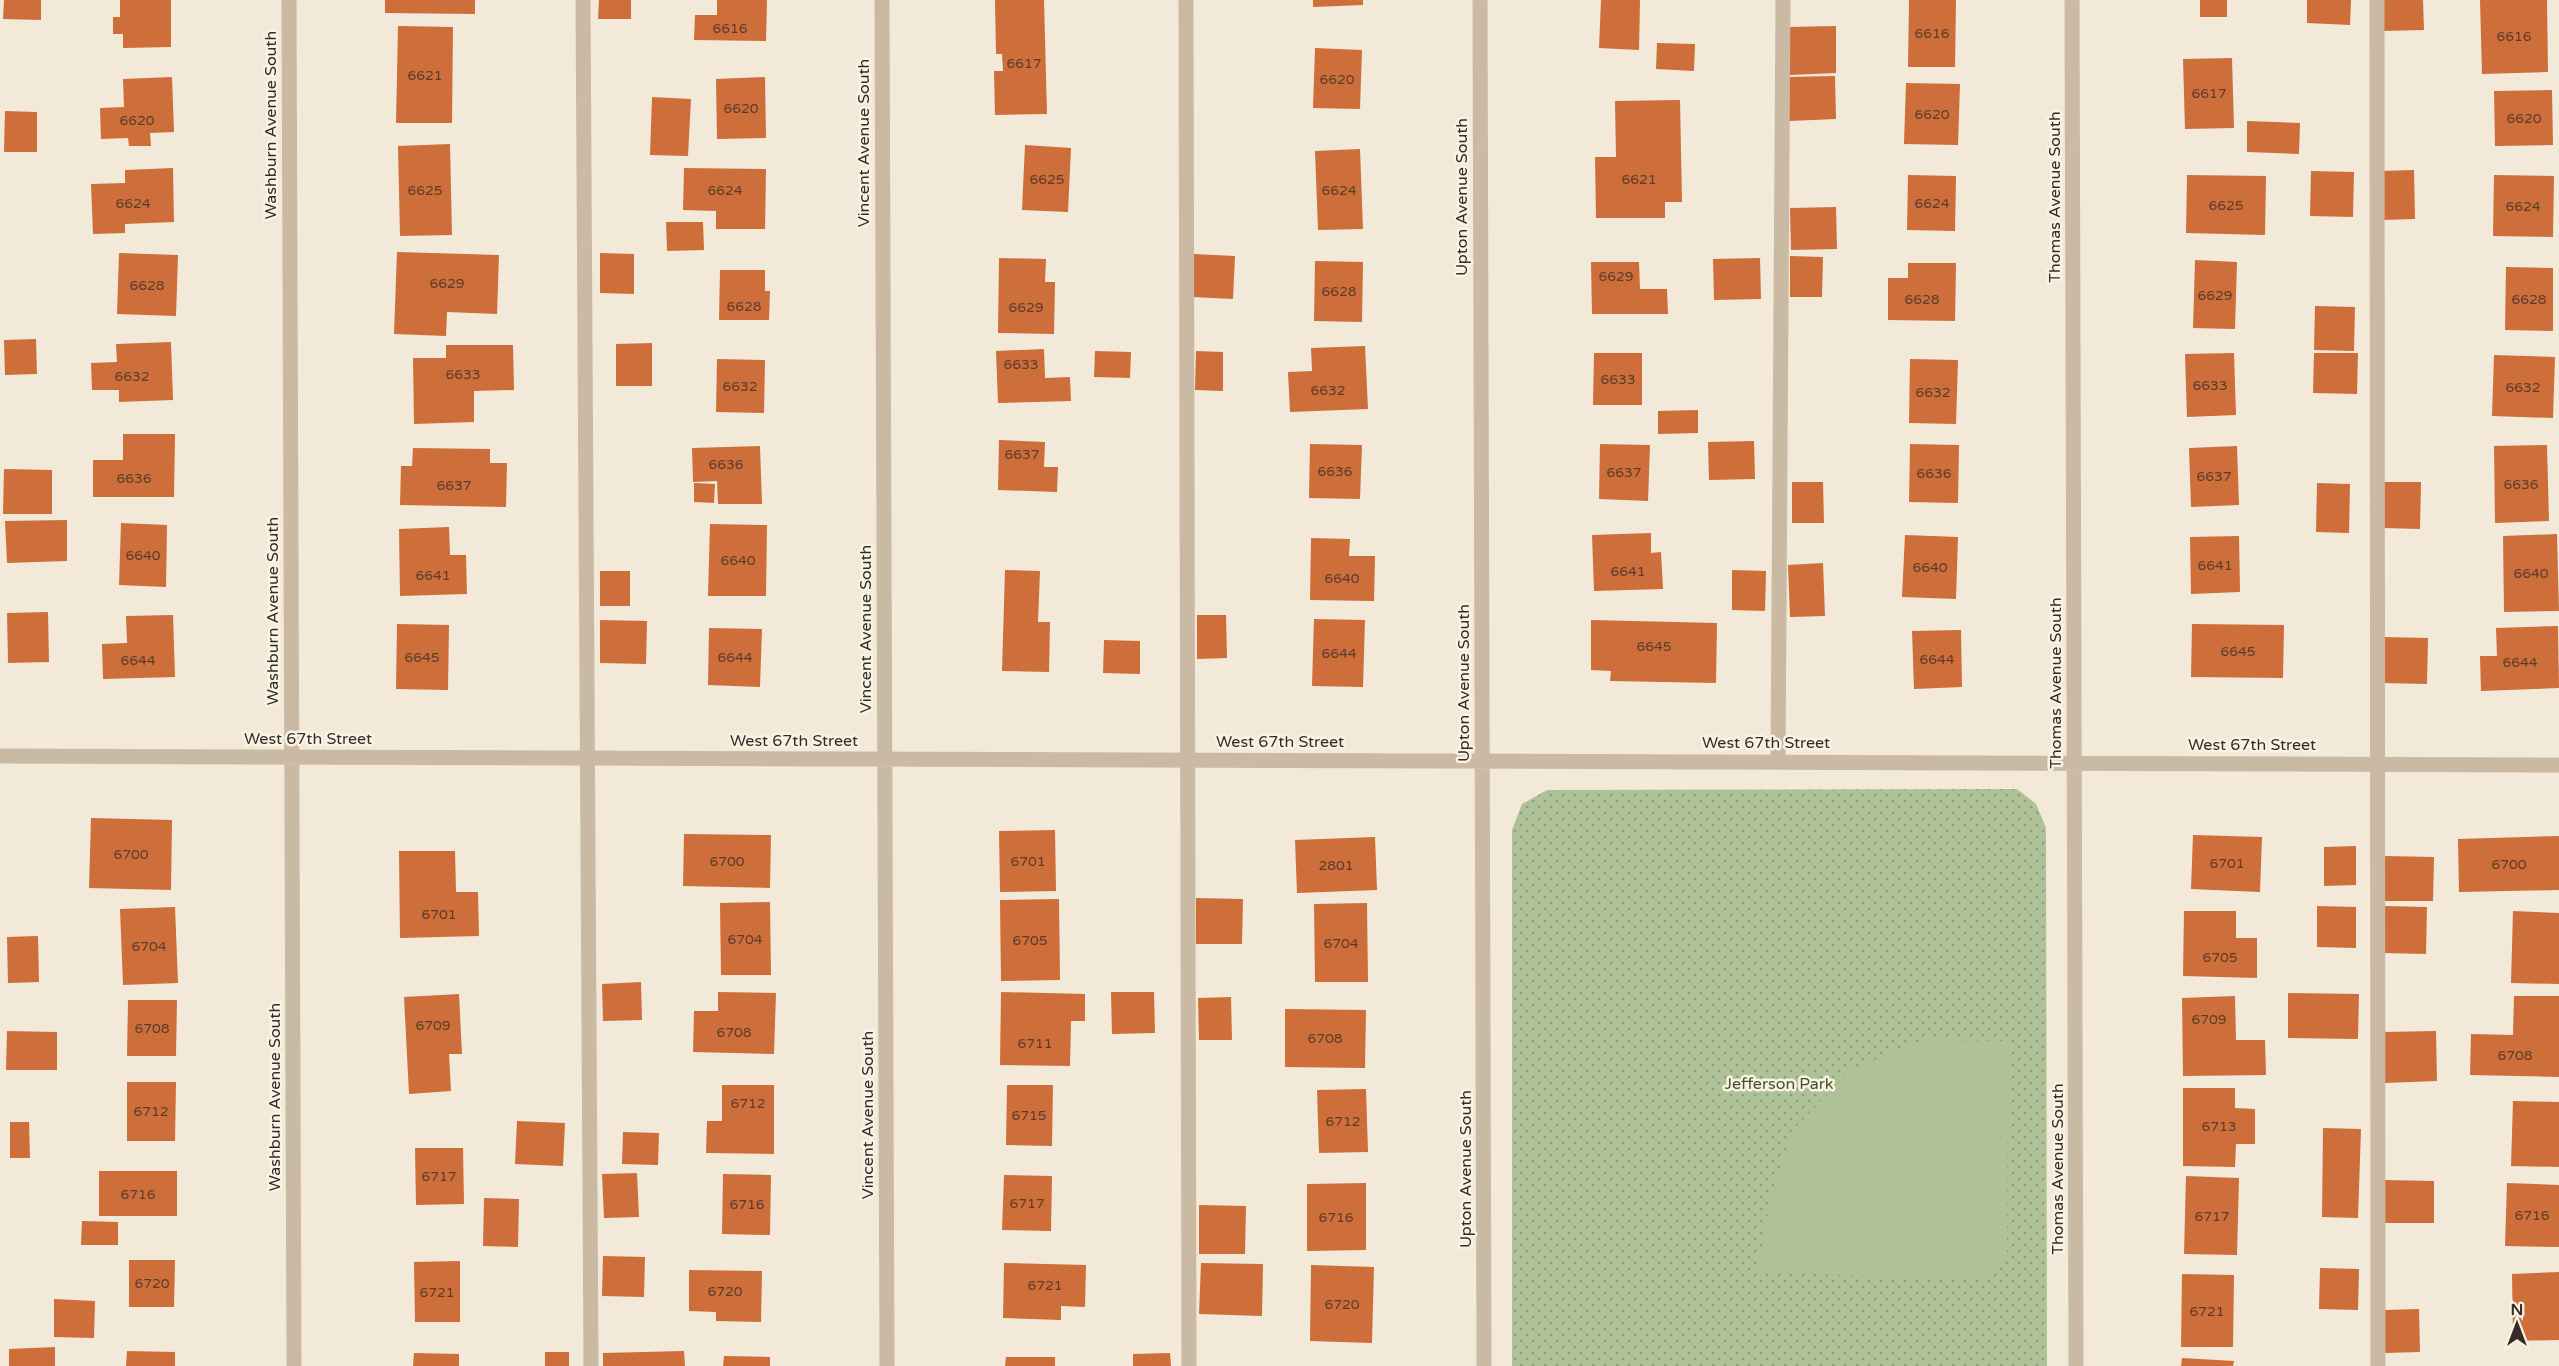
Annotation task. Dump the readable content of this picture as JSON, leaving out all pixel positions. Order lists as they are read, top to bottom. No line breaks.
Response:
{"streets":{"street":["Washburn Avenue South","Vincent Avenue South","Upton Avenue South","Thomas Avenue South","West 67th Street"]},"crossings":[["Washburn Avenue South","West 67th Street"],["Vincent Avenue South","West 67th Street"],["Upton Avenue South","West 67th Street"],["Thomas Avenue South","West 67th Street"]],"parks":["Jefferson Park"],"house_numbers":["6616","6616","6616","6617","6621","6620","6617","6620","6620","6620","6620","6625","6621","6625","6624","6624","6624","6624","6625","6624","6629","6629","6628","6628","6629","6628","6628","6628","6629","6633","6633","6632","6633","6633","6632","6632","6632","6632","6637","6636","6636","6637","6636","6637","6636","6636","6637","6640","6640","6641","6640","6641","6640","6641","6640","6645","6645","6644","6645","6644","6644","6644","6644","6700","6700","6701","6701","6700","2801","6701","6704","6705","6704","6704","6705","6709","6709","6708","6708","6708","6711","6708","6712","6712","6715","6712","6713","6717","6716","6717","6716","6716","6717","6716","6720","6721","6720","6721","6720","6721"],"north":"top"}
